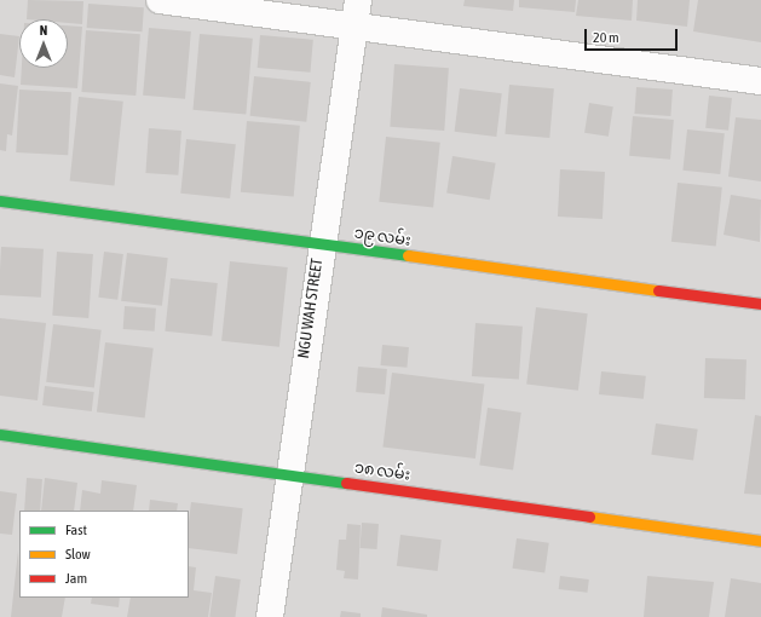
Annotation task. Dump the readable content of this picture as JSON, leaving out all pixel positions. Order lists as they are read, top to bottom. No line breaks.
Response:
{"streets":{"street":["၁၉ လမ်း","NGU WAH STREET","၁၈ လမ်း"]},"crossings":[["၁၉ လမ်း","NGU WAH STREET"],["NGU WAH STREET","၁၈ လမ်း"]],"legend":["Fast","Slow","Jam"],"scale_bar":"20 m","north":"top"}
